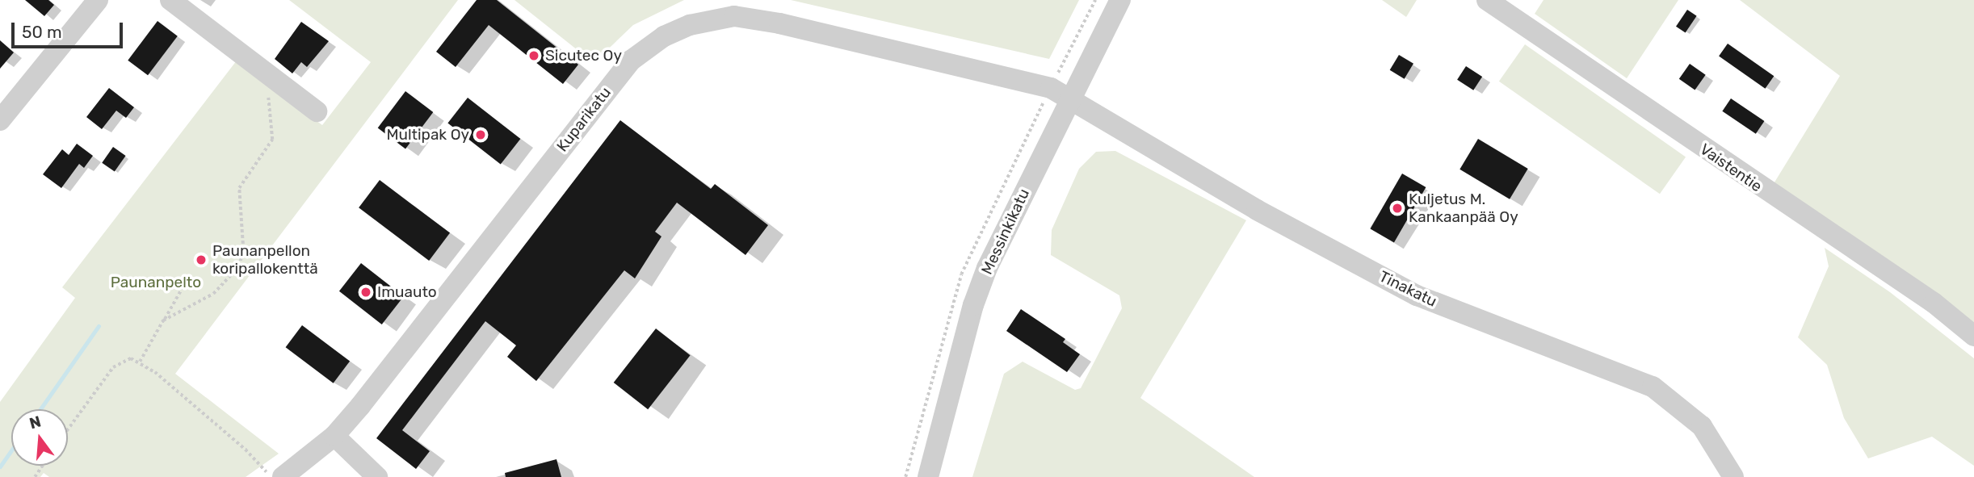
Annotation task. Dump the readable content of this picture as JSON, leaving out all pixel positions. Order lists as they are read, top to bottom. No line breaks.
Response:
{"streets":{"street":["Kuparikatu","Vaistentie","Messinkikatu","Tinakatu"]},"crossings":[["Kuparikatu","Messinkikatu"],["Kuparikatu","Tinakatu"],["Messinkikatu","Tinakatu"]],"parks":["Paunanpelto"],"places":["Sicutec Oy","Multipak Oy","Kuljetus M. Kankaanpää Oy","Paunanpellon koripallokenttä","Imuauto"],"scale_bar":"50 m","north":"top"}
